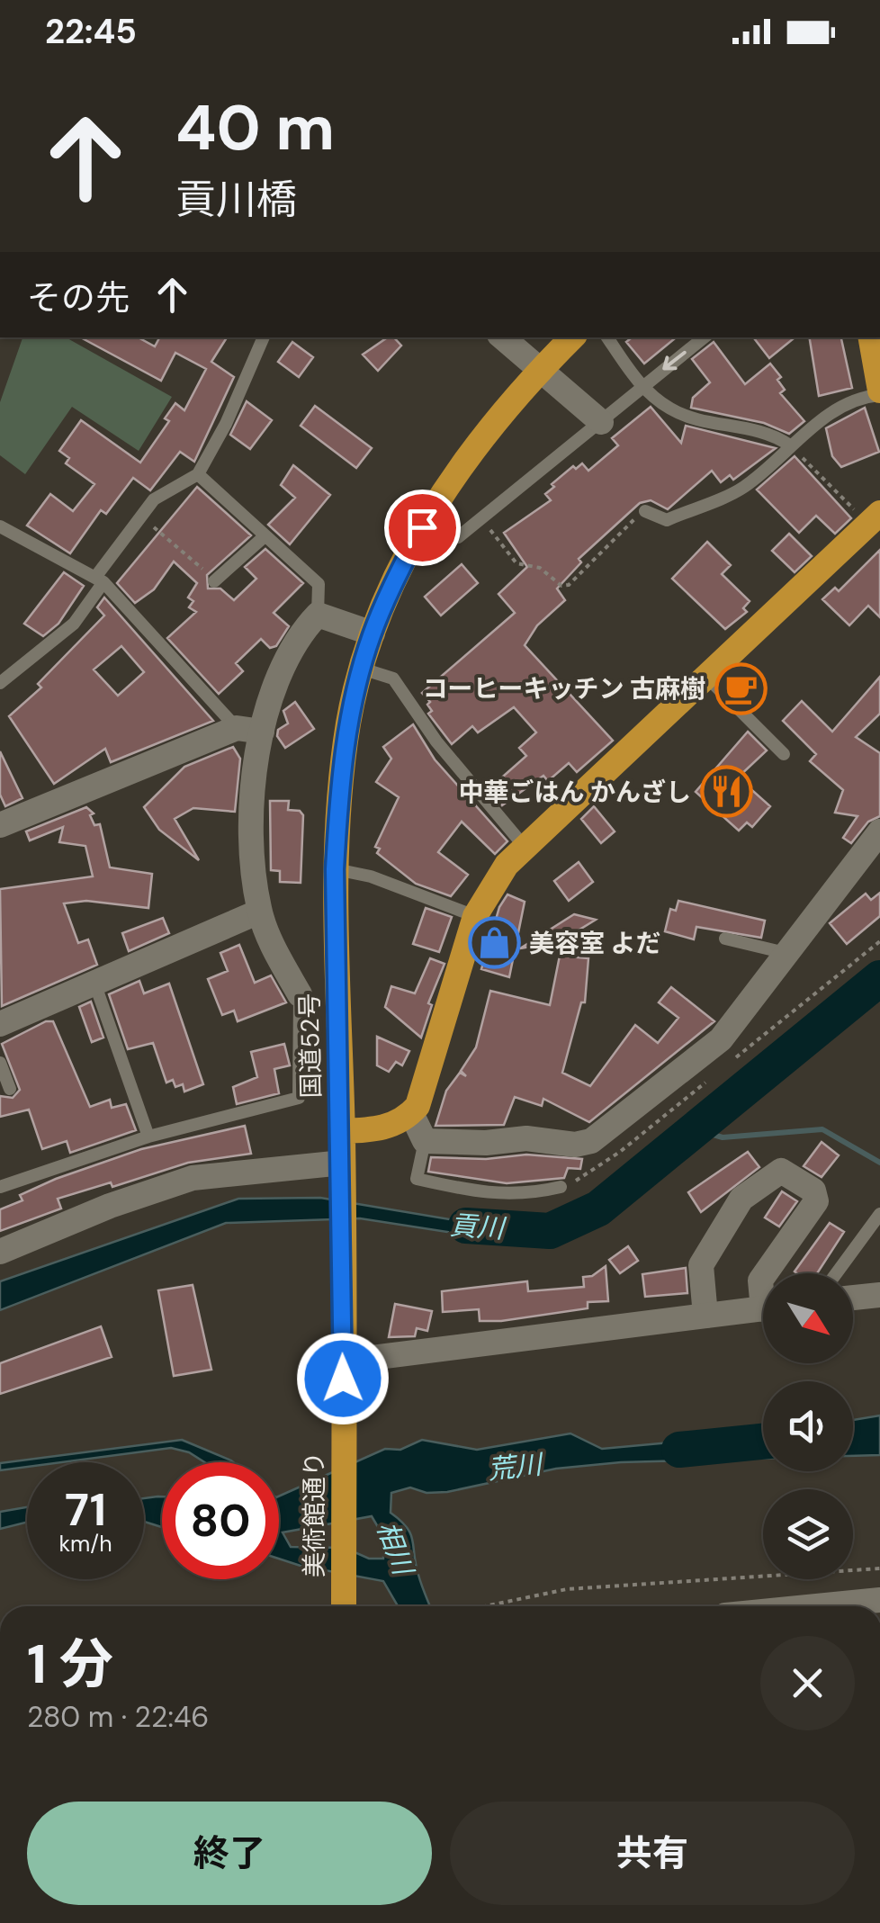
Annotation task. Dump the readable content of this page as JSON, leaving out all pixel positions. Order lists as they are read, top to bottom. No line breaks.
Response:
{"streets":{"highway":["国道52号","美術館通り"]},"water":["貢川","荒川","相川"],"places":{"cafe":["コーヒーキッチン 古麻樹"],"restaurant":["中華ごはん かんざし"],"shop":["美容室 よだ"]},"north":"bottom right","page":{"status":"22:45","turn":["40 m","貢川橋"],"then":"その先","speed":"71 km/h","limit":"80","heading":["1 分","280 m · 22:46"],"buttons":["終了","共有"]}}
